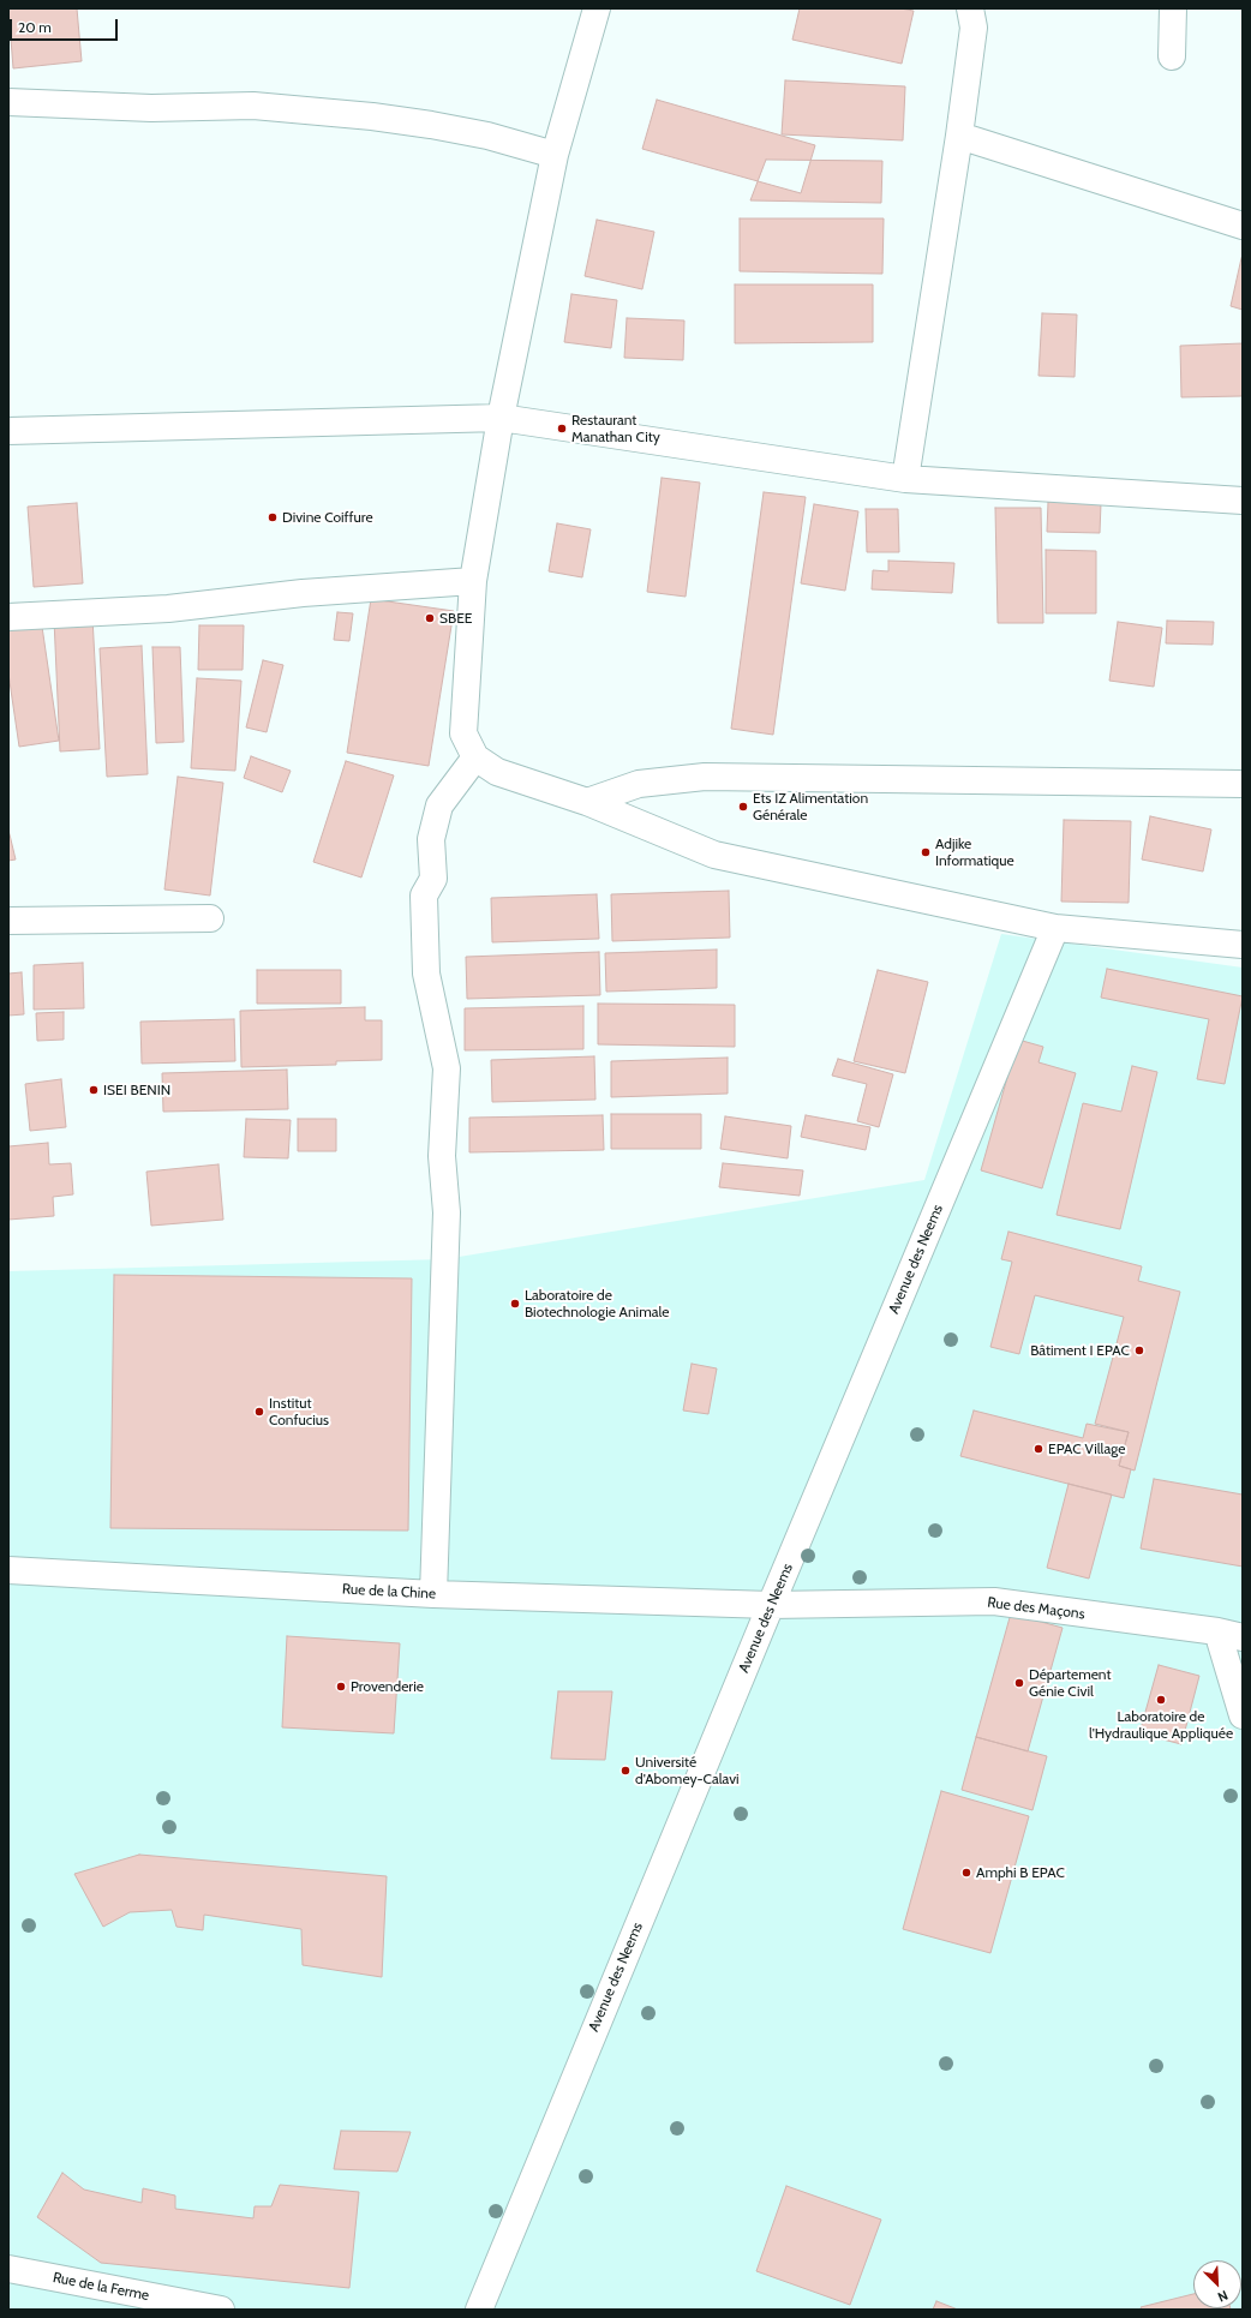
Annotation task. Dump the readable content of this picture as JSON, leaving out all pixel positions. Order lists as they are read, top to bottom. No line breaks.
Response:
{"streets":{"street":["Avenue des Neems","Rue de la Chine","Rue des Maçons","Rue de la Ferme"]},"crossings":[["Avenue des Neems","Rue de la Chine"],["Avenue des Neems","Rue des Maçons"],["Rue de la Chine","Rue des Maçons"]],"places":["Restaurant Manathan City","Divine Coiffure","SBEE","Ets IZ Alimentation Générale","Adjike Informatique","ISEI BENIN","Laboratoire de Biotechnologie Animale","Bâtiment I EPAC","Institut Confucius","EPAC Village","Département Génie Civil","Provenderie","Laboratoire de l'Hydraulique Appliquée","Université d'Abomey-Calavi","Amphi B EPAC"],"scale_bar":"20 m","north":"bottom right"}
